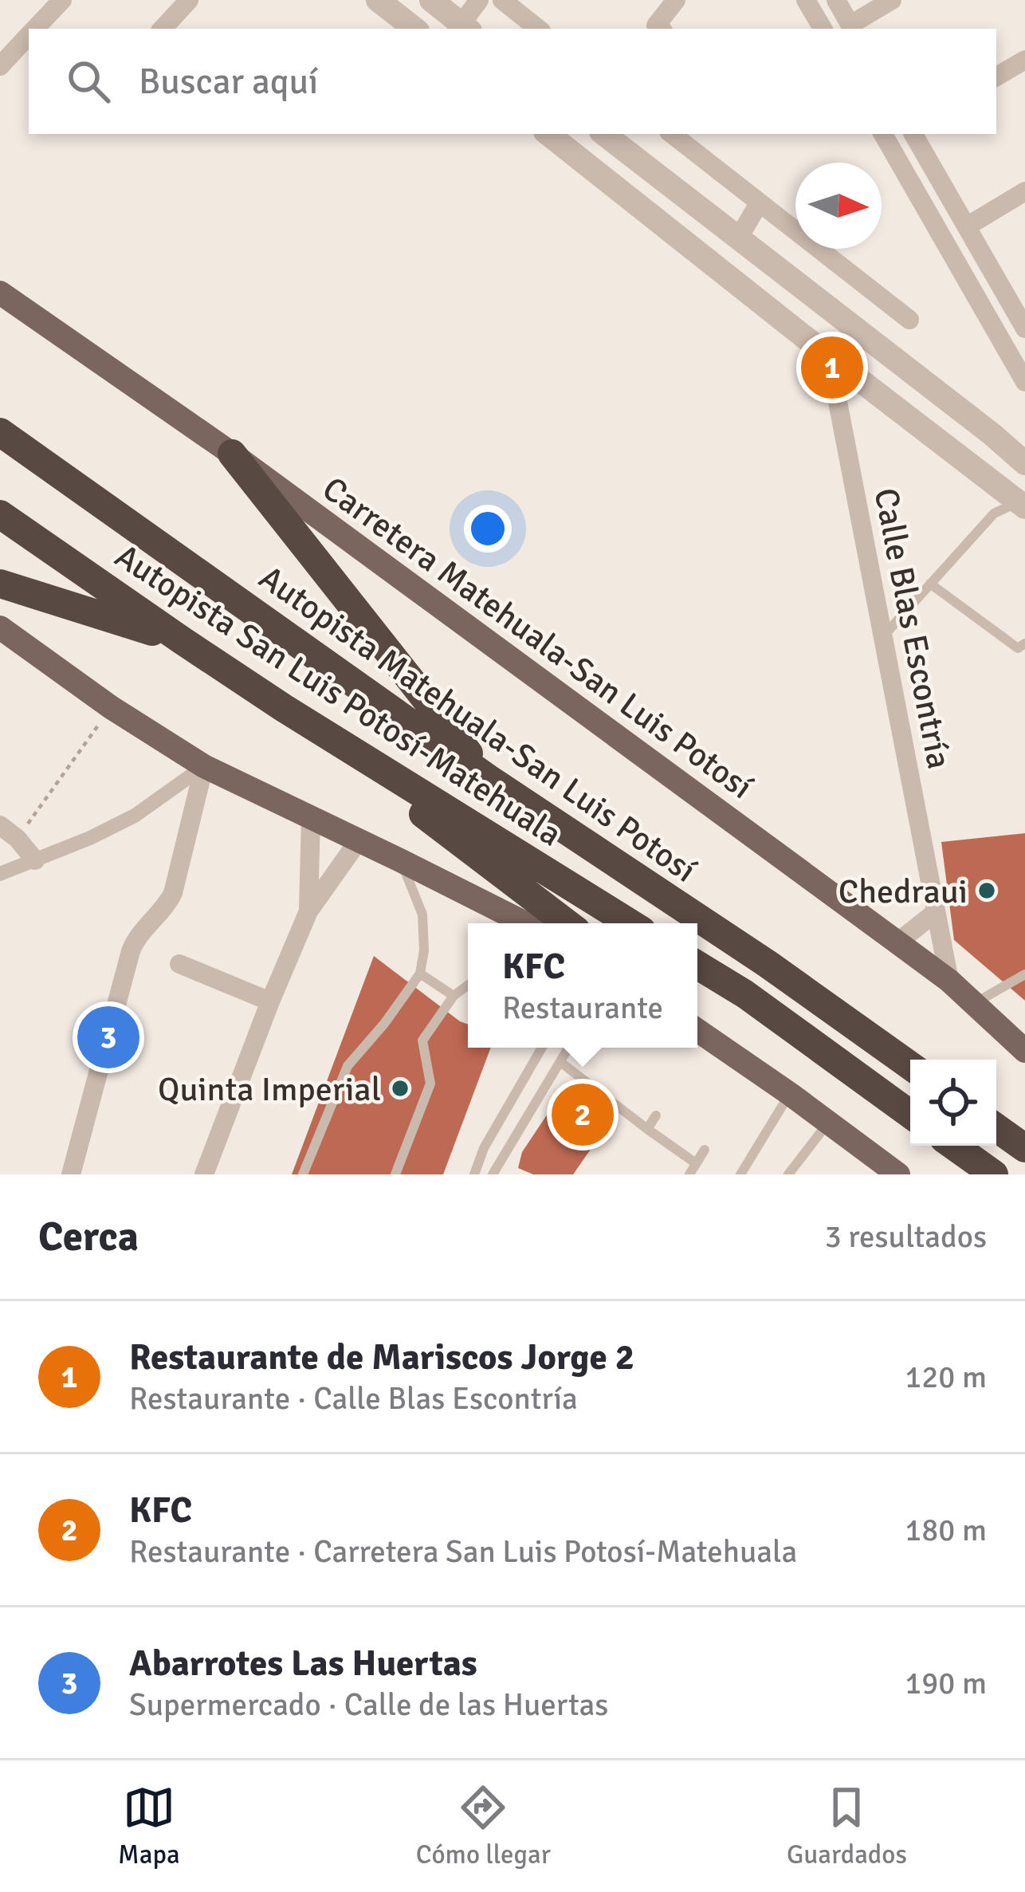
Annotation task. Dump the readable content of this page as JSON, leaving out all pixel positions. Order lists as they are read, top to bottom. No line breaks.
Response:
{"streets":{"highway":["Autopista San Luis Potosí-Matehuala","Autopista Matehuala-San Luis Potosí"],"main road":["Carretera Matehuala-San Luis Potosí"],"street":["Calle Blas Escontría"]},"crossings":[["Calle Blas Escontría","Carretera Matehuala-San Luis Potosí"]],"places":["Chedraui","Quinta Imperial"],"north":"right","page":{"search":"Buscar aquí","pins":["1","3","2"],"popup":["KFC","Restaurante"],"heading":["Cerca","3 resultados"],"list":[{"mark":"1","name":"Restaurante de Mariscos Jorge 2","note":"Restaurante · Calle Blas Escontría","value":"120 m"},{"mark":"2","name":"KFC","note":"Restaurante · Carretera San Luis Potosí-Matehuala","value":"180 m"},{"mark":"3","name":"Abarrotes Las Huertas","note":"Supermercado · Calle de las Huertas","value":"190 m"}],"nav":["Mapa","Cómo llegar","Guardados"]}}
